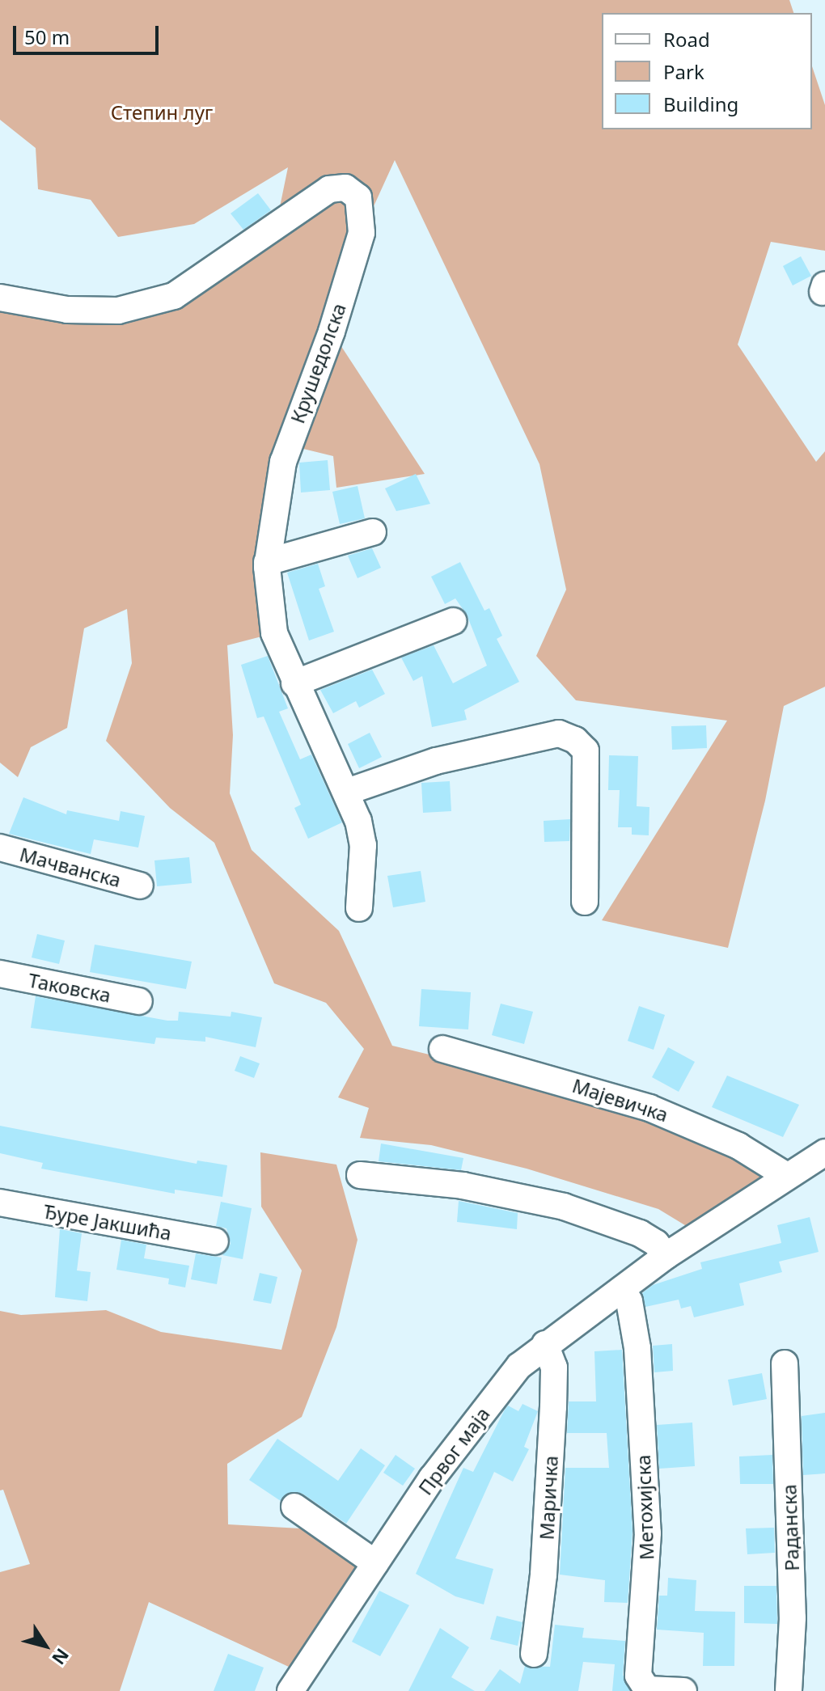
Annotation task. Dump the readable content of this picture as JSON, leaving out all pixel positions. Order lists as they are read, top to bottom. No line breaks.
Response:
{"streets":{"street":["Крушедолска","Мачванска","Таковска","Мајевичка","Ђуре Јакшића","Првог маја","Маричка","Метохијска","Раданска"]},"crossings":[["Мајевичка","Првог маја"],["Првог маја","Маричка"],["Првог маја","Метохијска"]],"parks":["Степин луг"],"legend":["Road","Park","Building"],"scale_bar":"50 m","north":"bottom right"}
